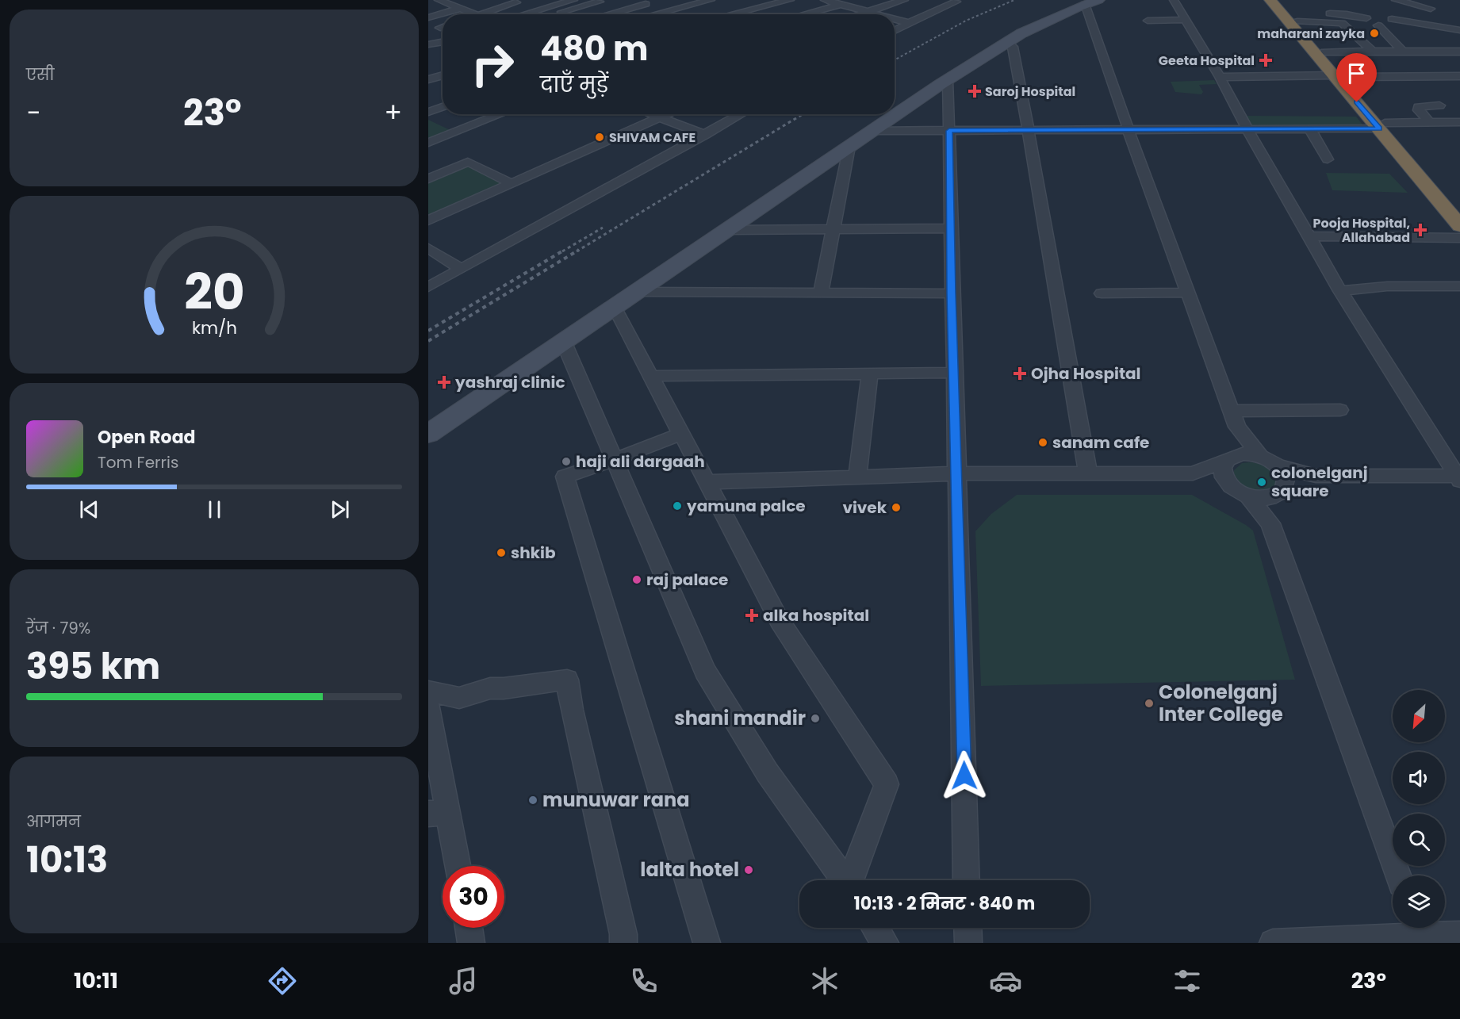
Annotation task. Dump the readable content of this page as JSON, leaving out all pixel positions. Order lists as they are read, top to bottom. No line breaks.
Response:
{"places":{"other":["maharani zayka","SHIVAM CAFE","sanam cafe","haji ali dargaah","colonelganj square","yamuna palce","vivek","shkib","raj palace","Colonelganj Inter College","shani mandir","munuwar rana","lalta hotel"],"health":["Geeta Hospital","Saroj Hospital","Pooja Hospital, Allahabad","Ojha Hospital","yashraj clinic","alka hospital"]},"north":"bottom left","page":{"tile":["एसी",["रेंज · 79%","395 km"],["आगमन","10:13"]],"turn":["480 m","दाएँ मुड़ें"],"heat":["−","23°","+"],"song":["Open Road","Tom Ferris"],"limit":"30","trip":"10:13 · 2 मिनट · 840 m","tabs":["10:11","23°"],"gauge":["20","km/h"]}}
